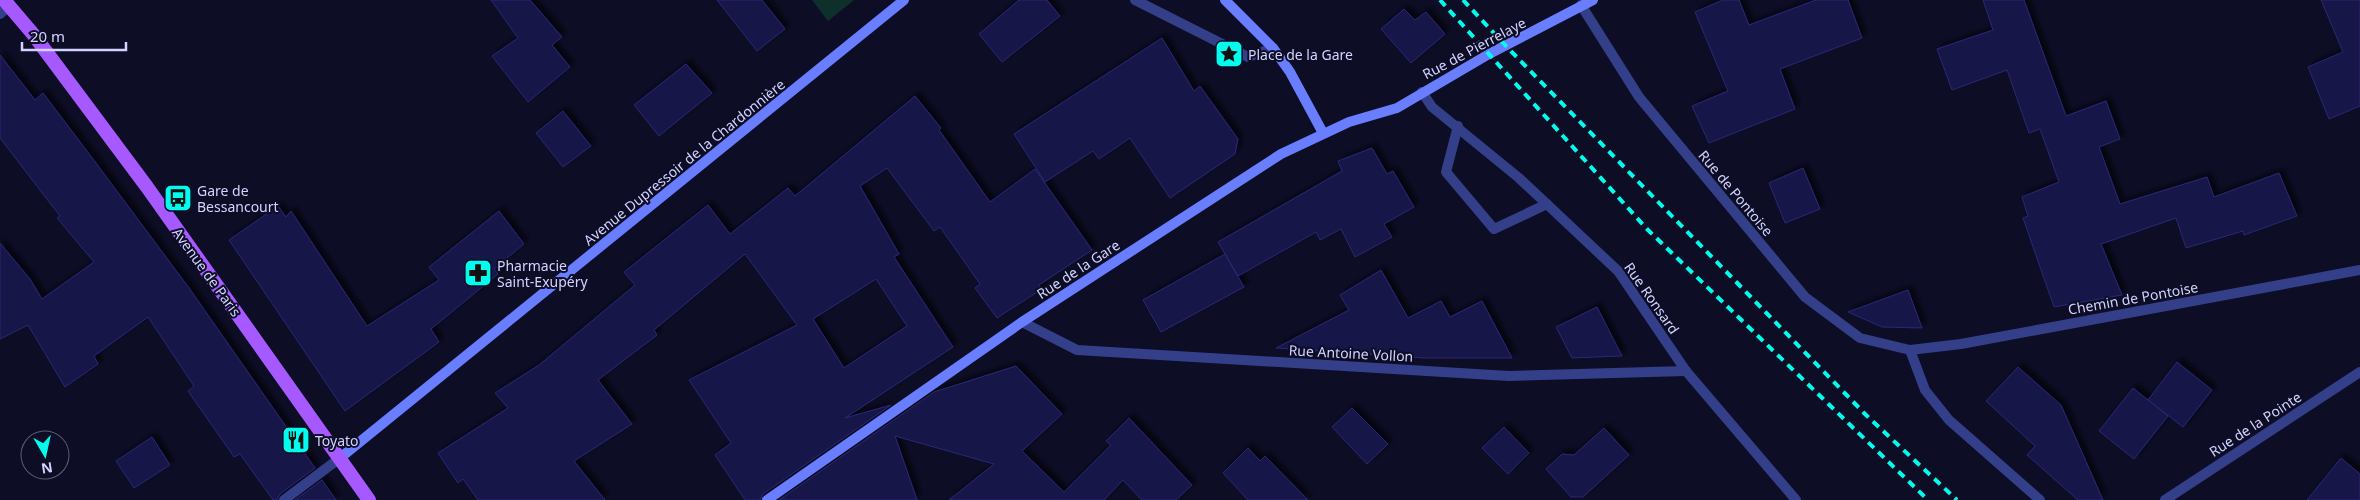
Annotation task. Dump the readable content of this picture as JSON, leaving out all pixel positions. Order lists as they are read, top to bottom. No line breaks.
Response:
{"streets":{"main road":["Rue de Pierrelaye","Avenue Dupressoir de la Chardonnière","Rue de la Gare","Avenue de Paris"],"street":["Rue de Pontoise","Rue Ronsard","Chemin de Pontoise","Rue Antoine Vollon","Rue de la Pointe"]},"crossings":[["Rue de Pierrelaye","Rue de Pontoise"],["Rue de Pierrelaye","Rue de la Gare"],["Rue de Pierrelaye","Rue Ronsard"],["Avenue Dupressoir de la Chardonnière","Avenue de Paris"],["Rue de Pontoise","Chemin de Pontoise"],["Rue de la Gare","Rue Ronsard"],["Rue de la Gare","Rue Antoine Vollon"],["Rue Ronsard","Rue Antoine Vollon"]],"places":{"place":["Place de la Gare"],"bus stop":["Gare de Bessancourt"],"pharmacy":["Pharmacie Saint-Exupéry"],"restaurant":["Toyato"]},"scale_bar":"20 m","north":"bottom"}
